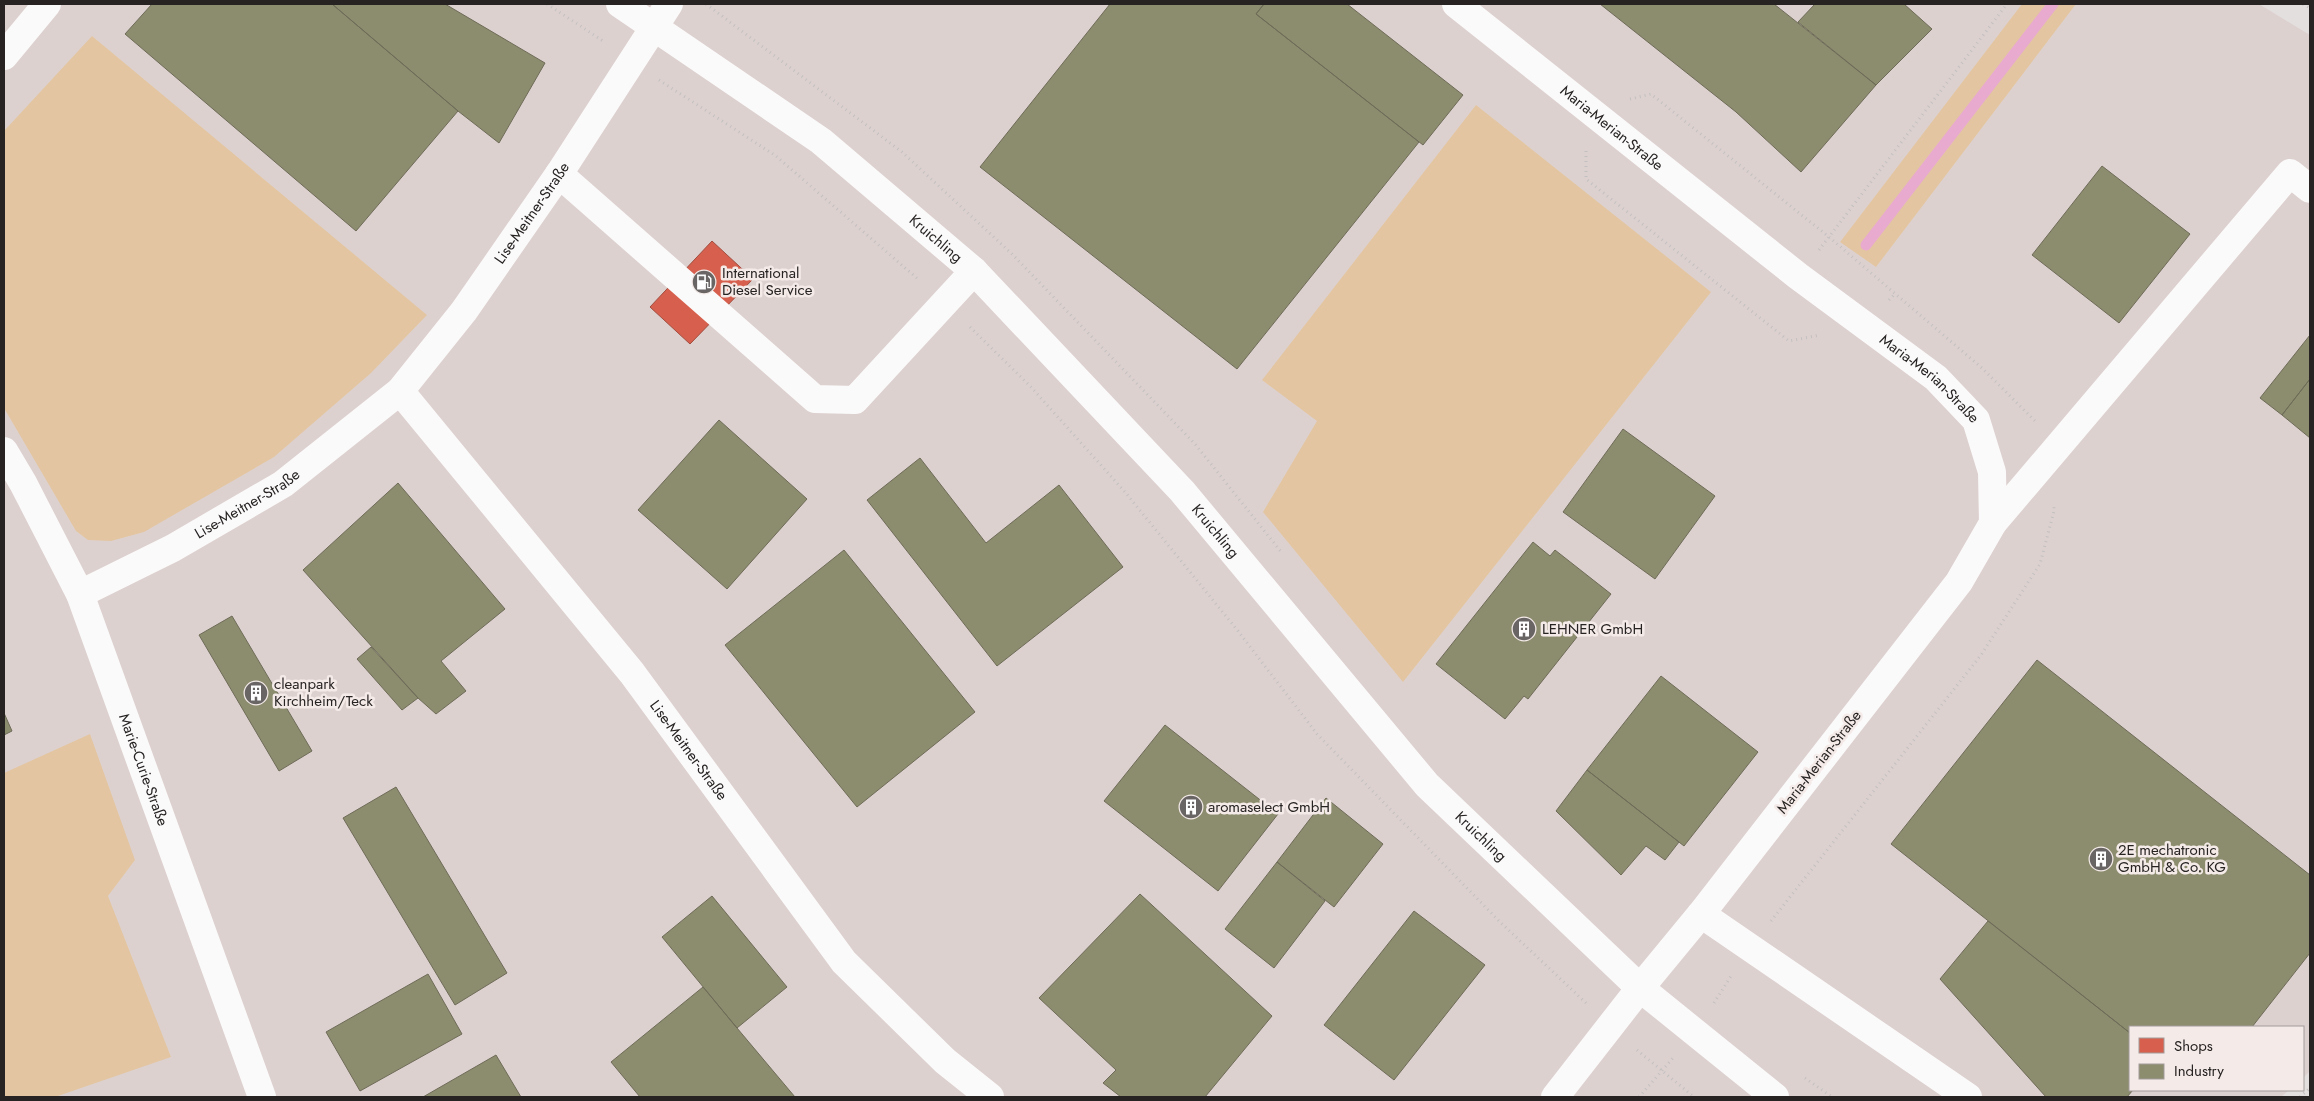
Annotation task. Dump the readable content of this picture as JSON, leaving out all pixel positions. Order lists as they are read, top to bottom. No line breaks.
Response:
{"streets":{"street":["Maria-Merian-Straße","Lise-Meitner-Straße","Kruichling","Marie-Curie-Straße"]},"crossings":[["Maria-Merian-Straße","Kruichling"],["Lise-Meitner-Straße","Kruichling"],["Lise-Meitner-Straße","Marie-Curie-Straße"]],"places":{"fuel station":["International Diesel Service"],"building":["LEHNER GmbH","cleanpark Kirchheim/Teck","aromaselect GmbH","2E mechatronic GmbH & Co. KG"]},"legend":["Shops","Industry"]}
